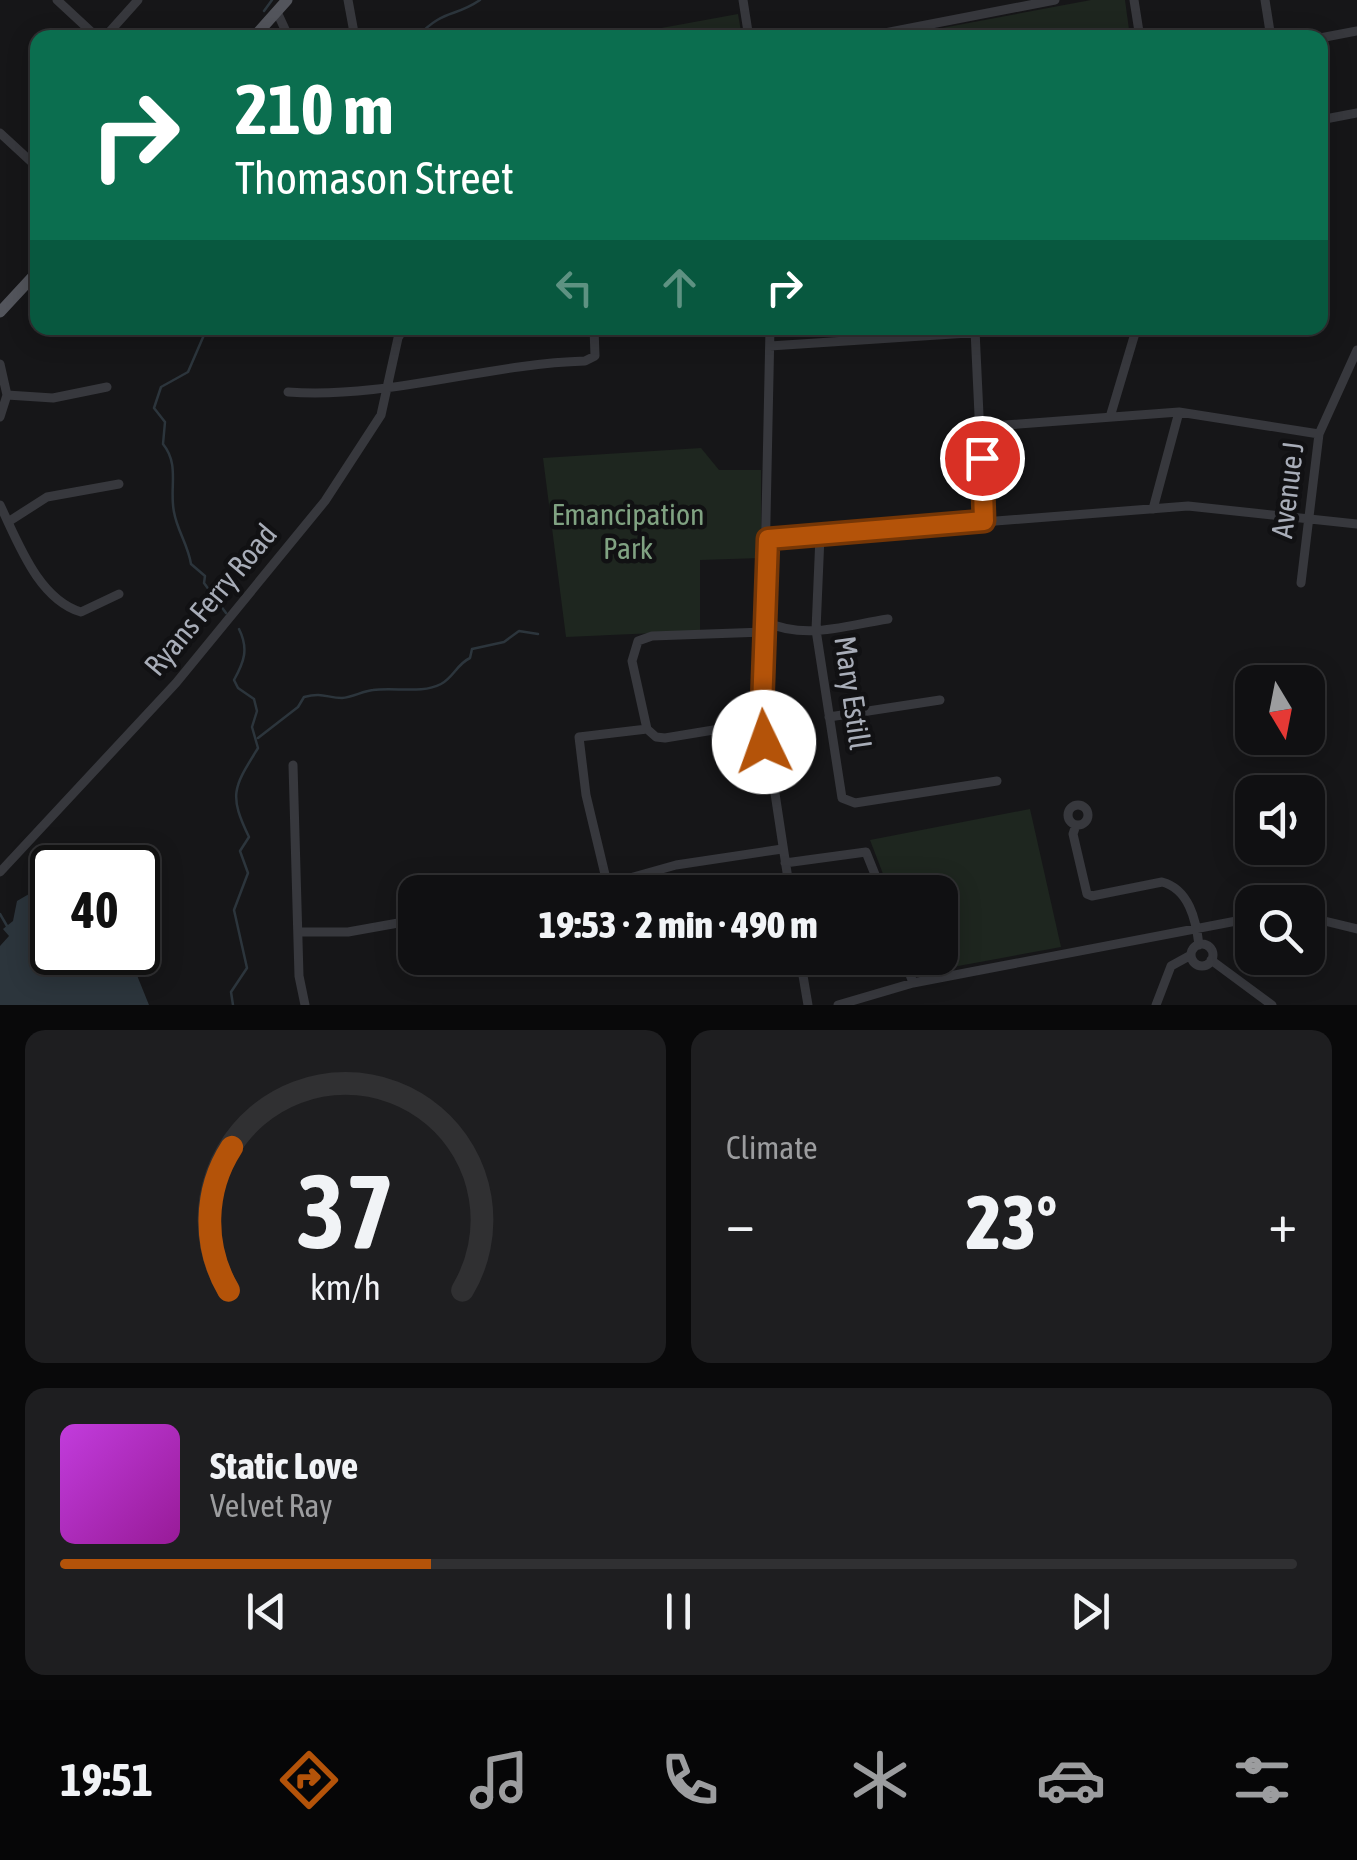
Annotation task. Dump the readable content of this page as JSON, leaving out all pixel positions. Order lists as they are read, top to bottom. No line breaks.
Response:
{"streets":{"street":["Avenue J","Ryans Ferry Road","Mary Estill"]},"parks":["Emancipation Park"],"north":"bottom","page":{"turn":["210 m","Thomason Street"],"limit":"40","trip":"19:53 · 2 min · 490 m","tile":"Climate","heat":["−","23°","+"],"song":["Static Love","Velvet Ray"],"tabs":"19:51","gauge":["37","km/h"]}}
